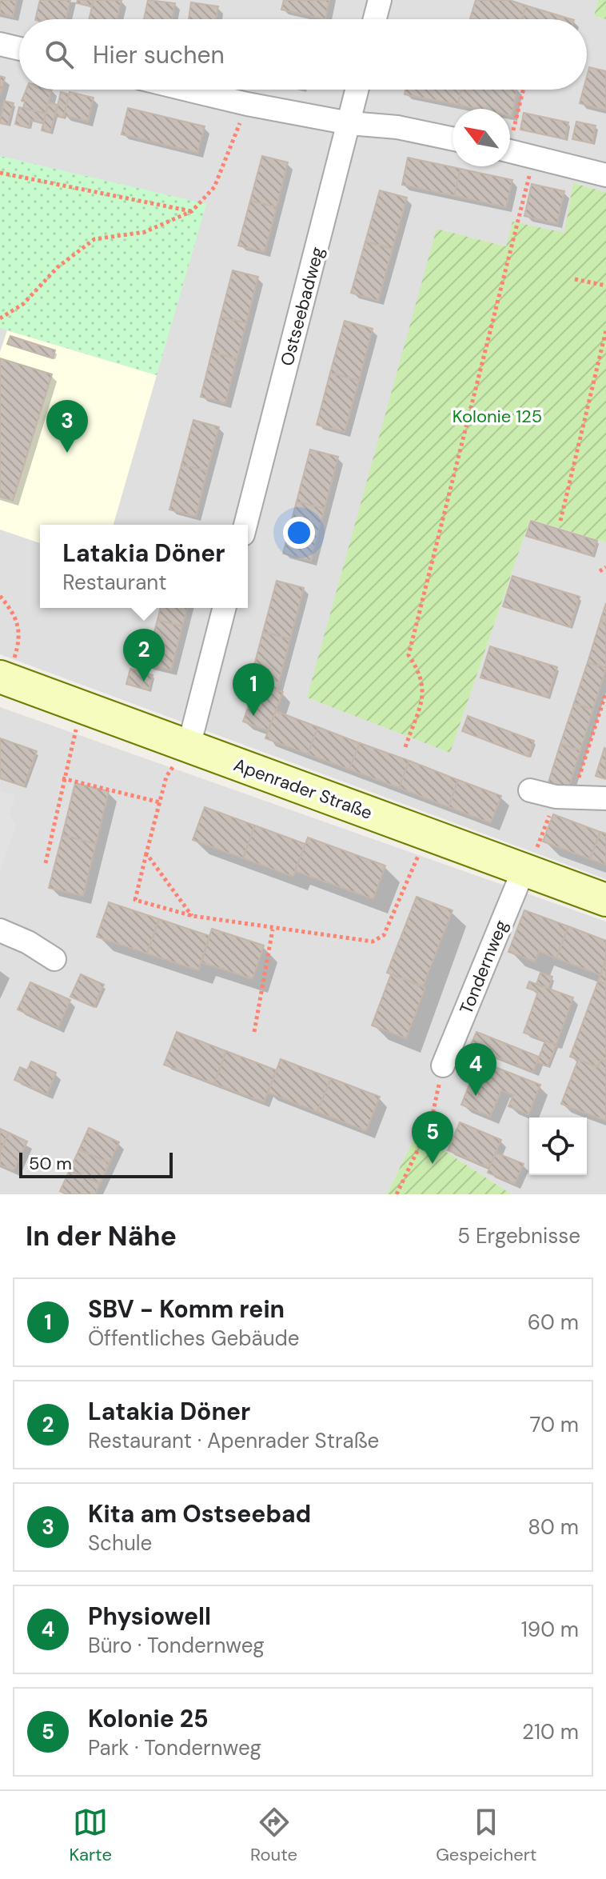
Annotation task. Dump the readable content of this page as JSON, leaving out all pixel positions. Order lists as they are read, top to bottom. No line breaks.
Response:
{"streets":{"main road":["Apenrader Straße"],"street":["Ostseebadweg","Tondernweg"]},"crossings":[["Apenrader Straße","Tondernweg"]],"parks":["Kolonie 125"],"scale_bar":"50 m","north":"top left","page":{"search":"Hier suchen","pins":["3","2","1","4","5"],"popup":["Latakia Döner","Restaurant"],"scale":"50 m","heading":["In der Nähe","5 Ergebnisse"],"list":[{"mark":"1","name":"SBV - Komm rein","note":"Öffentliches Gebäude","value":"60 m"},{"mark":"2","name":"Latakia Döner","note":"Restaurant · Apenrader Straße","value":"70 m"},{"mark":"3","name":"Kita am Ostseebad","note":"Schule","value":"80 m"},{"mark":"4","name":"Physiowell","note":"Büro · Tondernweg","value":"190 m"},{"mark":"5","name":"Kolonie 25","note":"Park · Tondernweg","value":"210 m"}],"nav":["Karte","Route","Gespeichert"]}}
